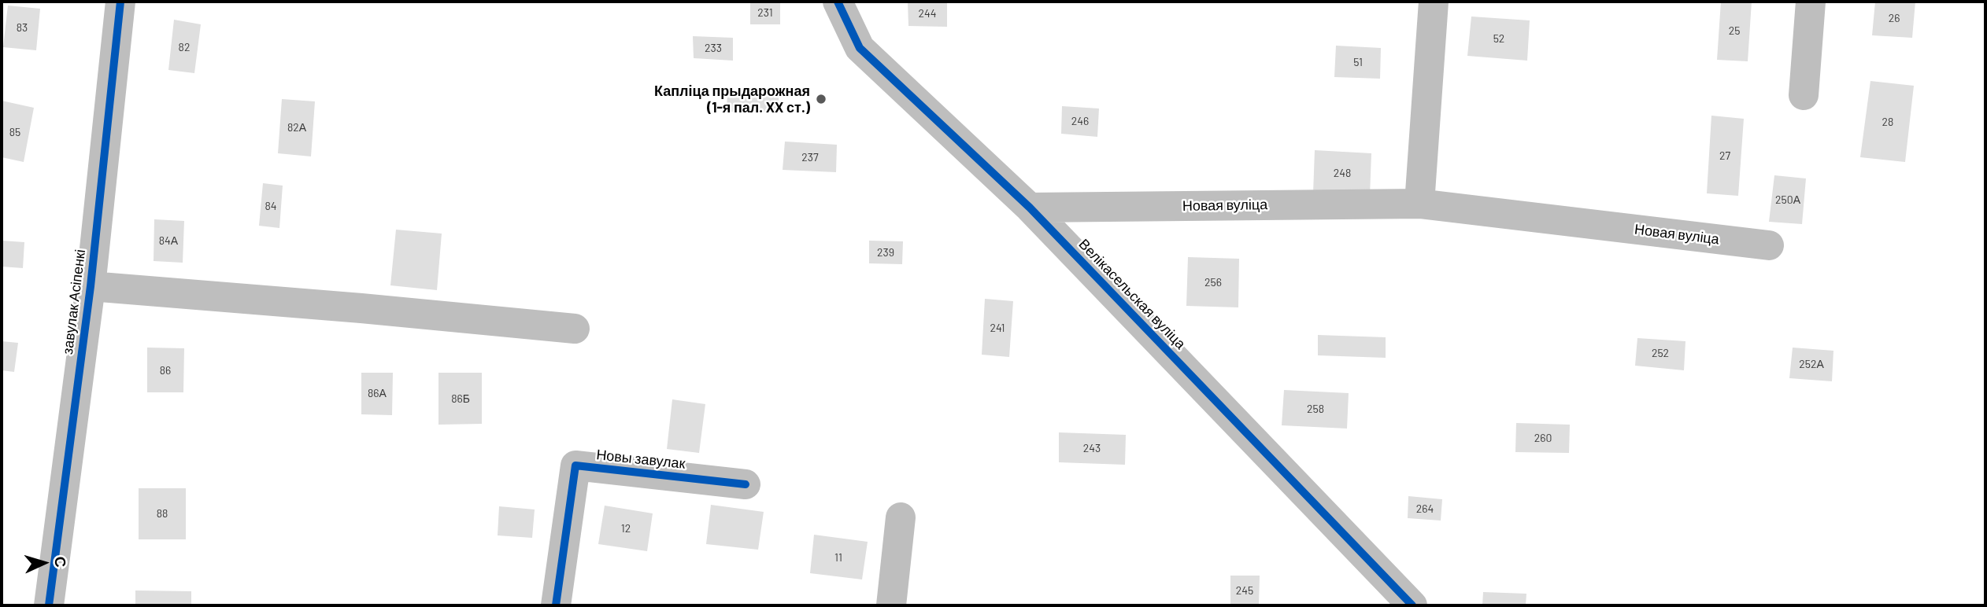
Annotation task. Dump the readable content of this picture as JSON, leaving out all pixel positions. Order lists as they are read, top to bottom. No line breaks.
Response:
{"streets":{"street":["Новая вуліца","Велікасельская вуліца","завулак Асіпенкі","Новы завулак"]},"crossings":[["Новая вуліца","Велікасельская вуліца"]],"places":["Капліца прыдарожная (1-я пал. XX ст.)"],"house_numbers":["231","244","26","83","25","52","82","233","51","246","28","82А","85","27","237","248","250А","84","84А","239","256","241","252","252А","86","86А","86Б","258","260","243","264","88","12","11","245"],"north":"right"}
